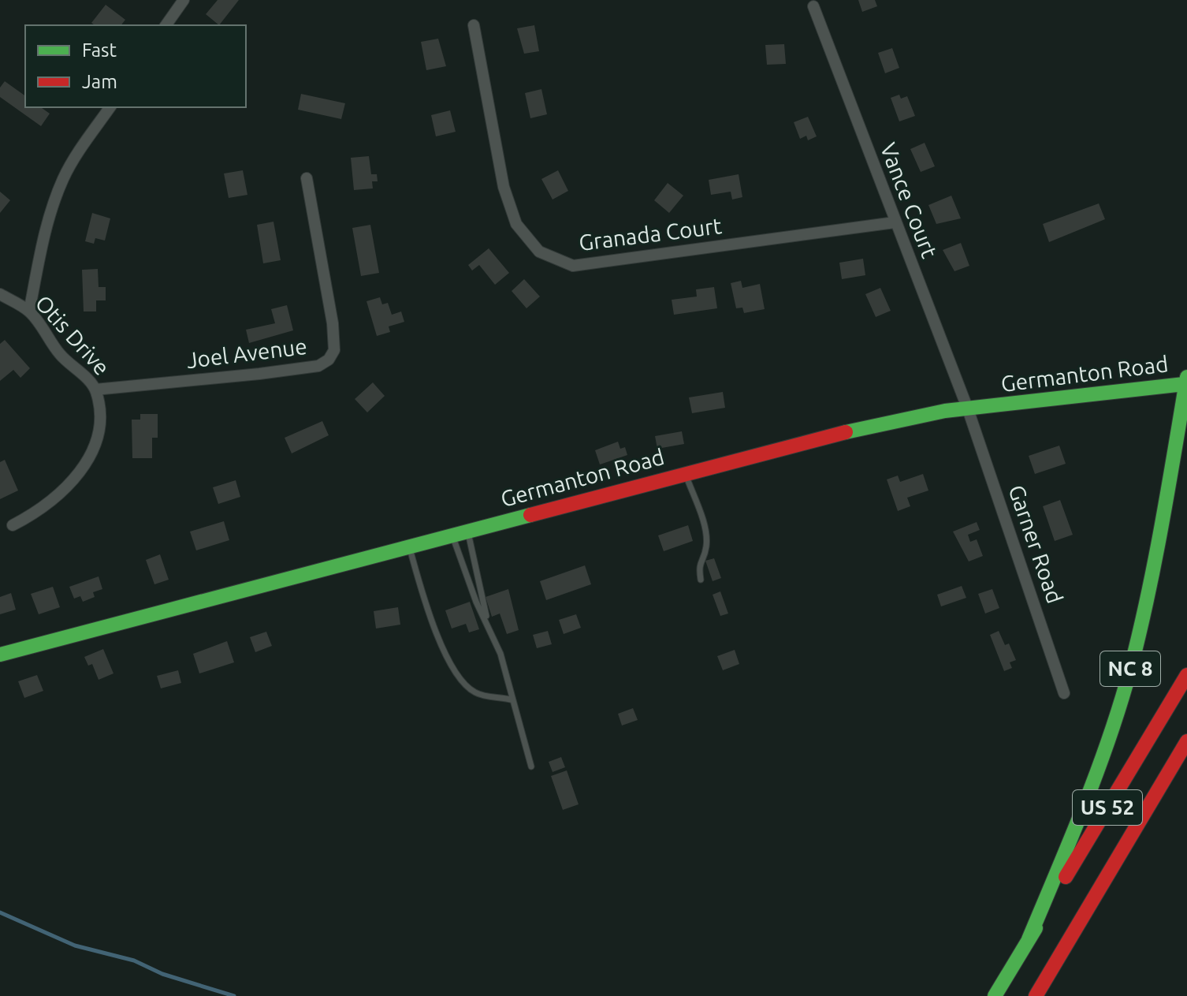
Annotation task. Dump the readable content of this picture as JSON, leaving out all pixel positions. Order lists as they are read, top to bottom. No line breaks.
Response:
{"streets":{"main road":["Germanton Road","NC 8","US 52"],"street":["Vance Court","Granada Court","Otis Drive","Joel Avenue","Garner Road"]},"crossings":[["Vance Court","Granada Court"],["Vance Court","Germanton Road"],["Vance Court","Garner Road"],["Otis Drive","Joel Avenue"],["Germanton Road","Garner Road"],["Germanton Road","NC 8"],["NC 8","US 52"]],"legend":["Fast","Jam"]}
